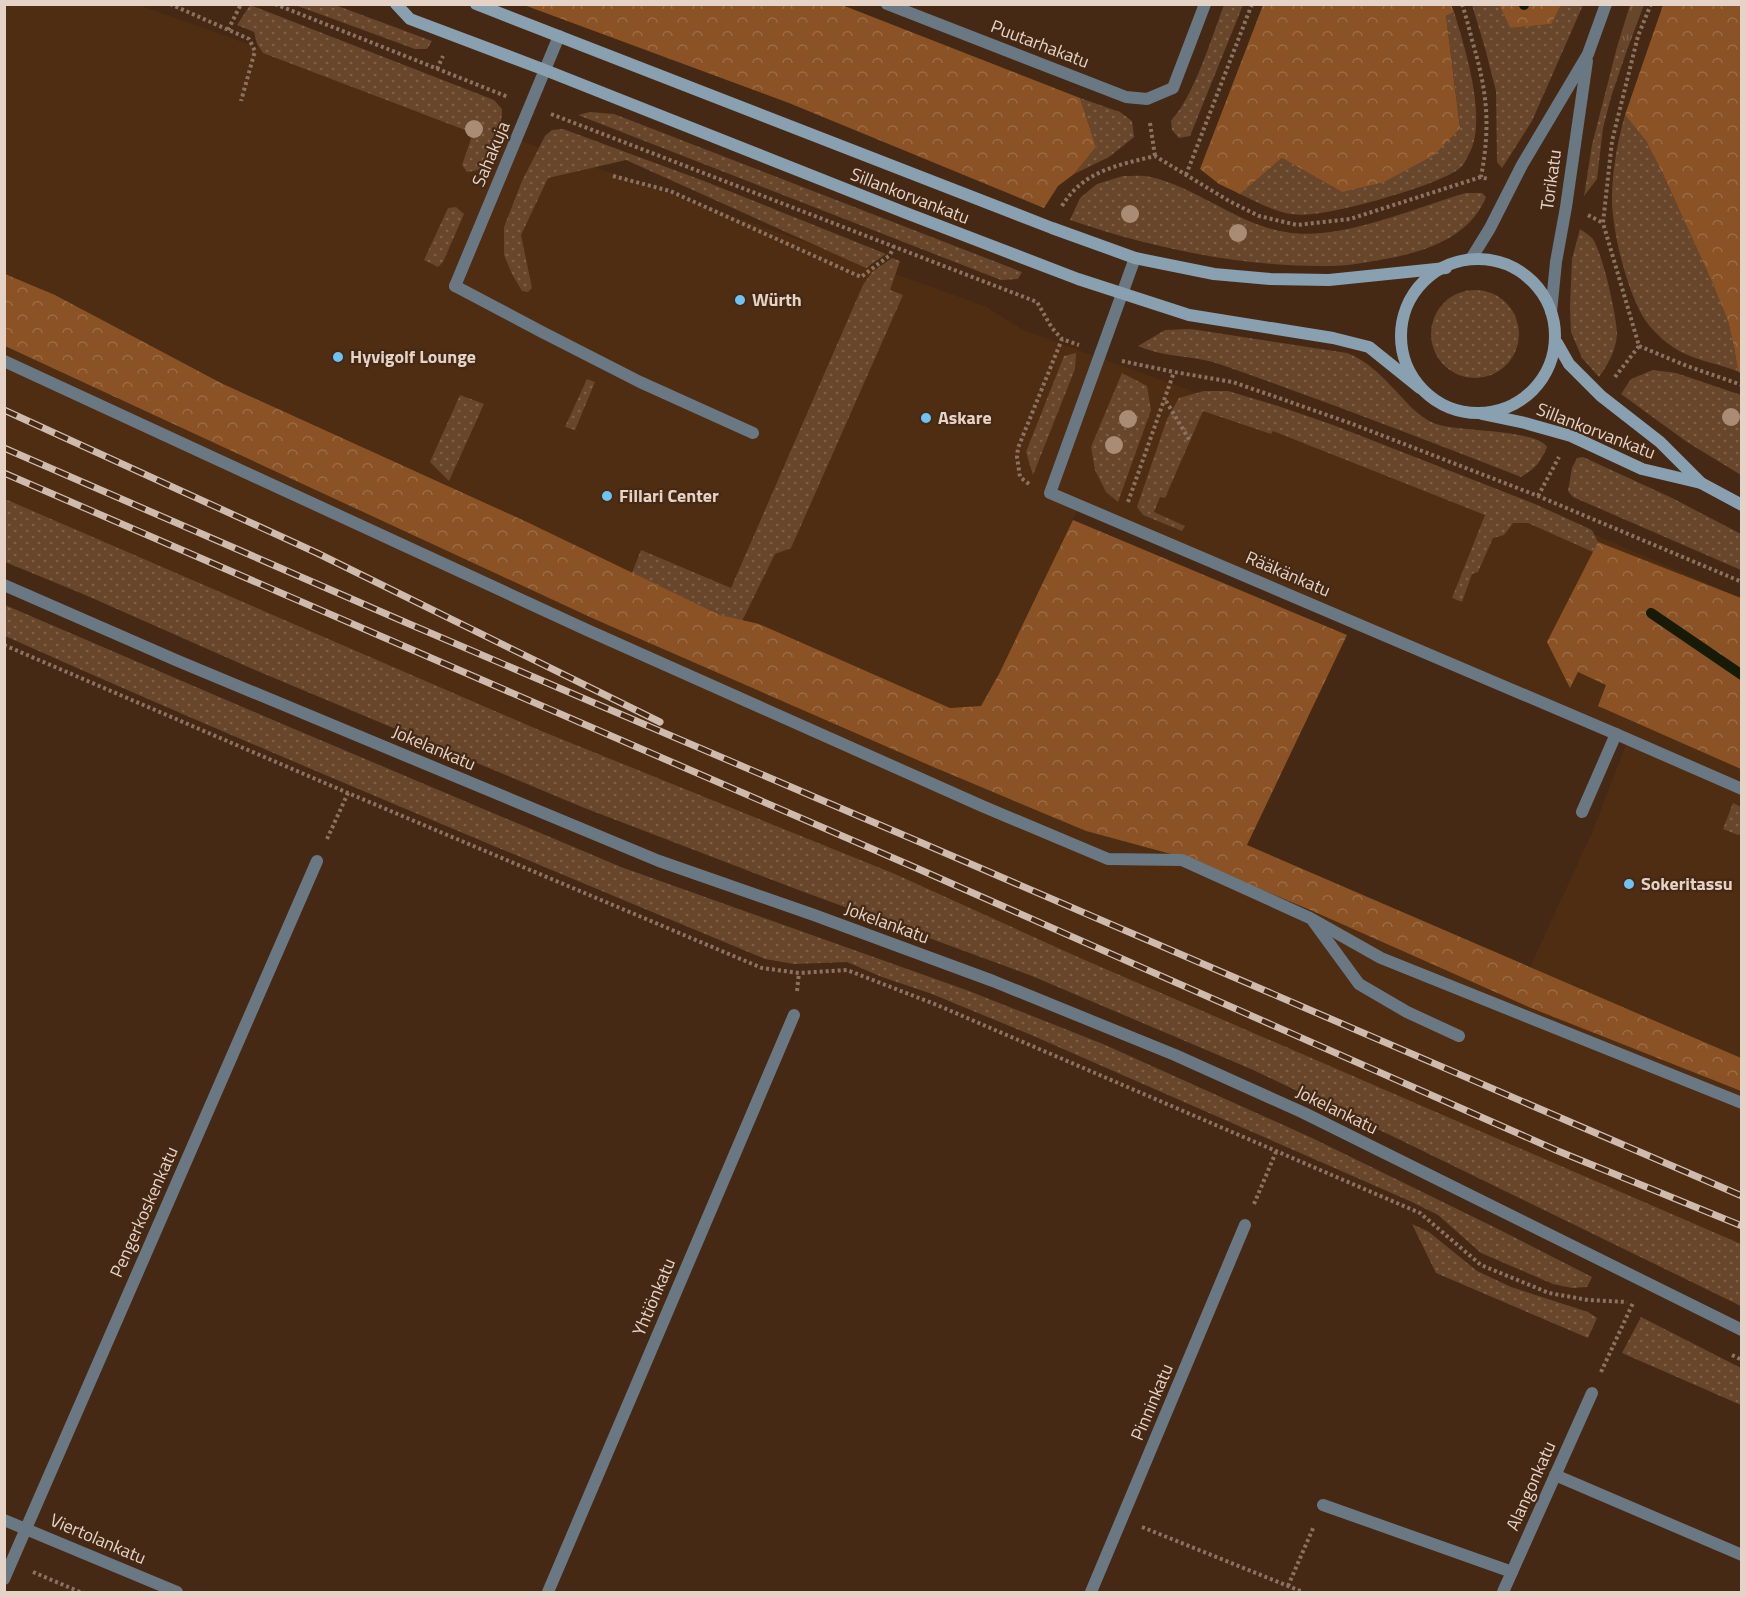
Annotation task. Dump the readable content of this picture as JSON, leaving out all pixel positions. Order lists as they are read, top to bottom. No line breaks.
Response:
{"streets":{"main road":["Sillankorvankatu"],"street":["Puutarhakatu","Sahakuja","Torikatu","Rääkänkatu","Jokelankatu","Pengerkoskenkatu","Yhtiönkatu","Pinninkatu","Alangonkatu","Viertolankatu"]},"crossings":[["Sahakuja","Sillankorvankatu"],["Torikatu","Sillankorvankatu"],["Pengerkoskenkatu","Viertolankatu"]],"places":["Würth","Hyvigolf Lounge","Askare","Fillari Center","Sokeritassu"]}
